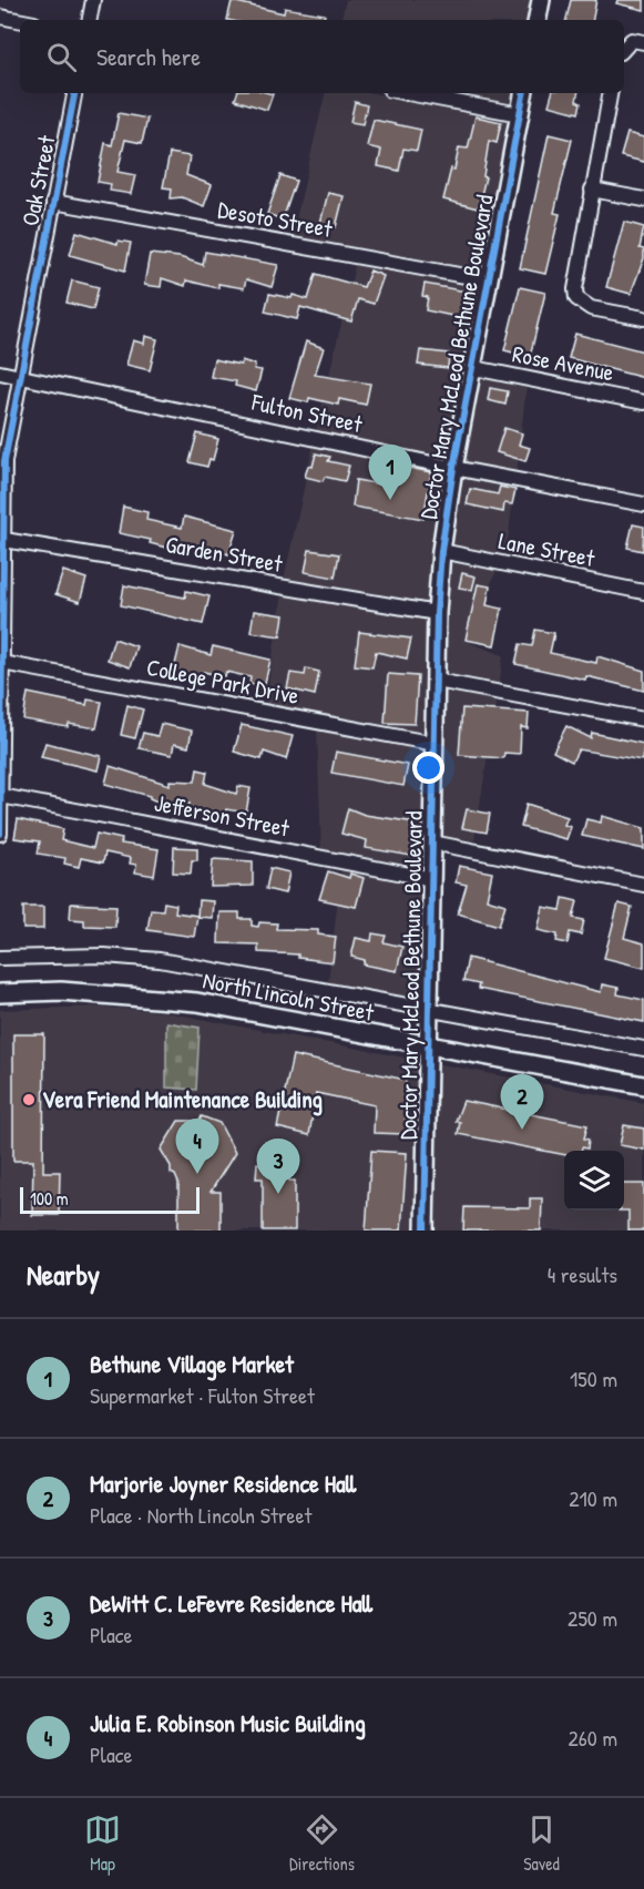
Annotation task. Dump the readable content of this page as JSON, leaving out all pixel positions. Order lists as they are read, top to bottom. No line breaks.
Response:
{"streets":{"street":["Oak Street","Desoto Street","Doctor Mary McLeod Bethune Boulevard","Rose Avenue","Fulton Street","Lane Street","Garden Street","College Park Drive","Jefferson Street","North Lincoln Street"]},"crossings":[["Oak Street","Desoto Street"],["Oak Street","Fulton Street"],["Oak Street","Garden Street"],["Oak Street","College Park Drive"],["Oak Street","Jefferson Street"],["Desoto Street","Doctor Mary McLeod Bethune Boulevard"],["Doctor Mary McLeod Bethune Boulevard","Rose Avenue"],["Doctor Mary McLeod Bethune Boulevard","Fulton Street"],["Doctor Mary McLeod Bethune Boulevard","Lane Street"],["Doctor Mary McLeod Bethune Boulevard","Garden Street"],["Doctor Mary McLeod Bethune Boulevard","College Park Drive"],["Doctor Mary McLeod Bethune Boulevard","Jefferson Street"],["Doctor Mary McLeod Bethune Boulevard","North Lincoln Street"]],"places":["Vera Friend Maintenance Building"],"scale_bar":"100 m","page":{"search":"Search here","pins":["1","2","4","3"],"scale":"100 m","heading":["Nearby","4 results"],"list":[{"mark":"1","name":"Bethune Village Market","note":"Supermarket · Fulton Street","value":"150 m"},{"mark":"2","name":"Marjorie Joyner Residence Hall","note":"Place · North Lincoln Street","value":"210 m"},{"mark":"3","name":"DeWitt C. LeFevre Residence Hall","note":"Place","value":"250 m"},{"mark":"4","name":"Julia E. Robinson Music Building","note":"Place","value":"260 m"}],"nav":["Map","Directions","Saved"]}}
